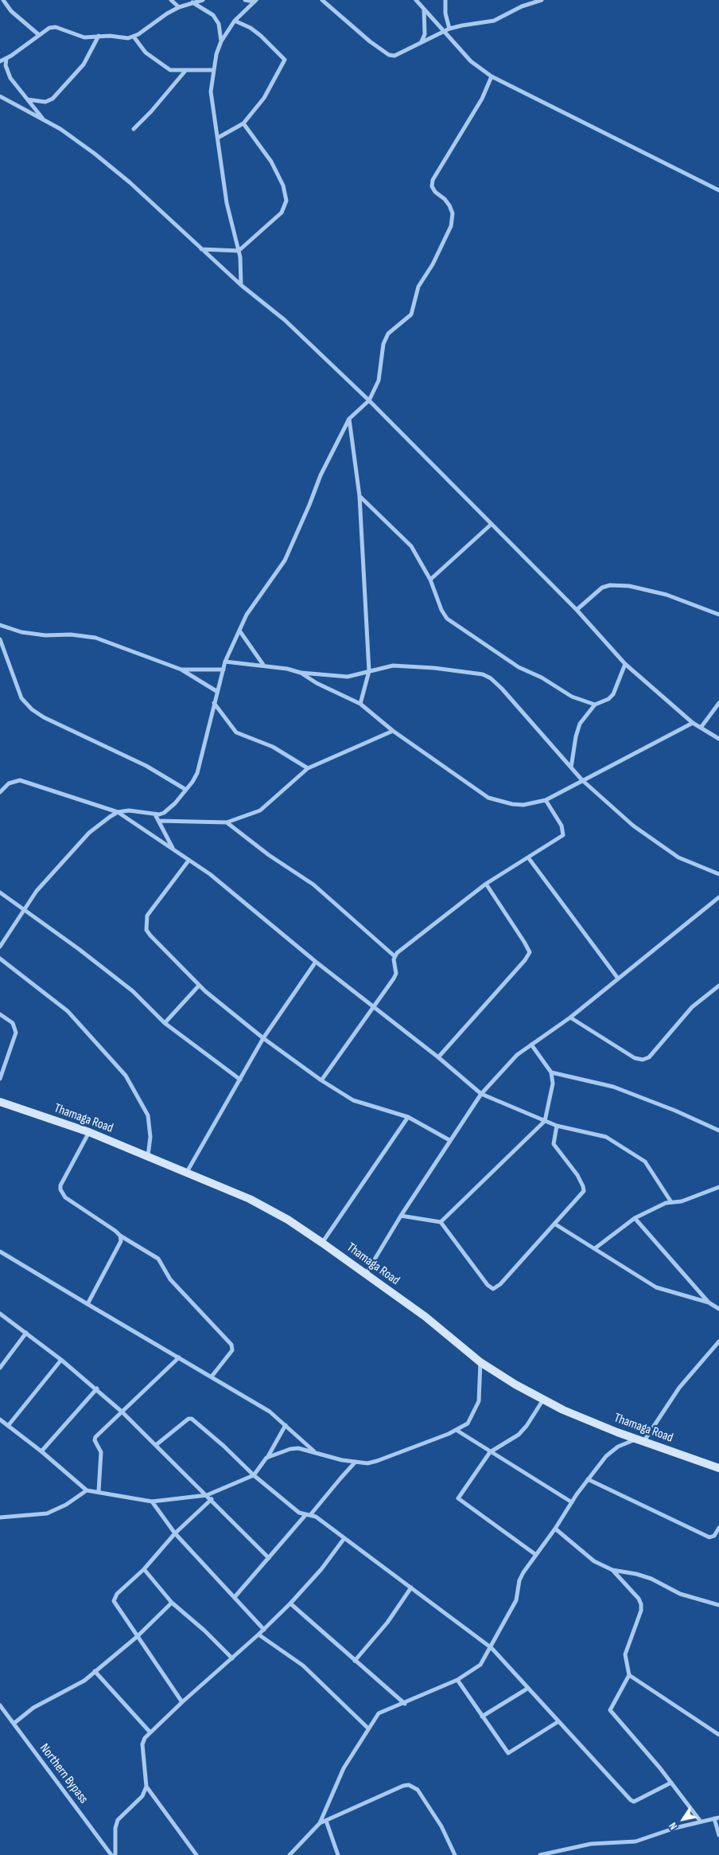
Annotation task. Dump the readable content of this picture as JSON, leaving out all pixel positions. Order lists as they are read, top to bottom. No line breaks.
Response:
{"streets":{"main road":["Thamaga Road"],"street":["Northern Bypass"]},"north":"bottom left"}
